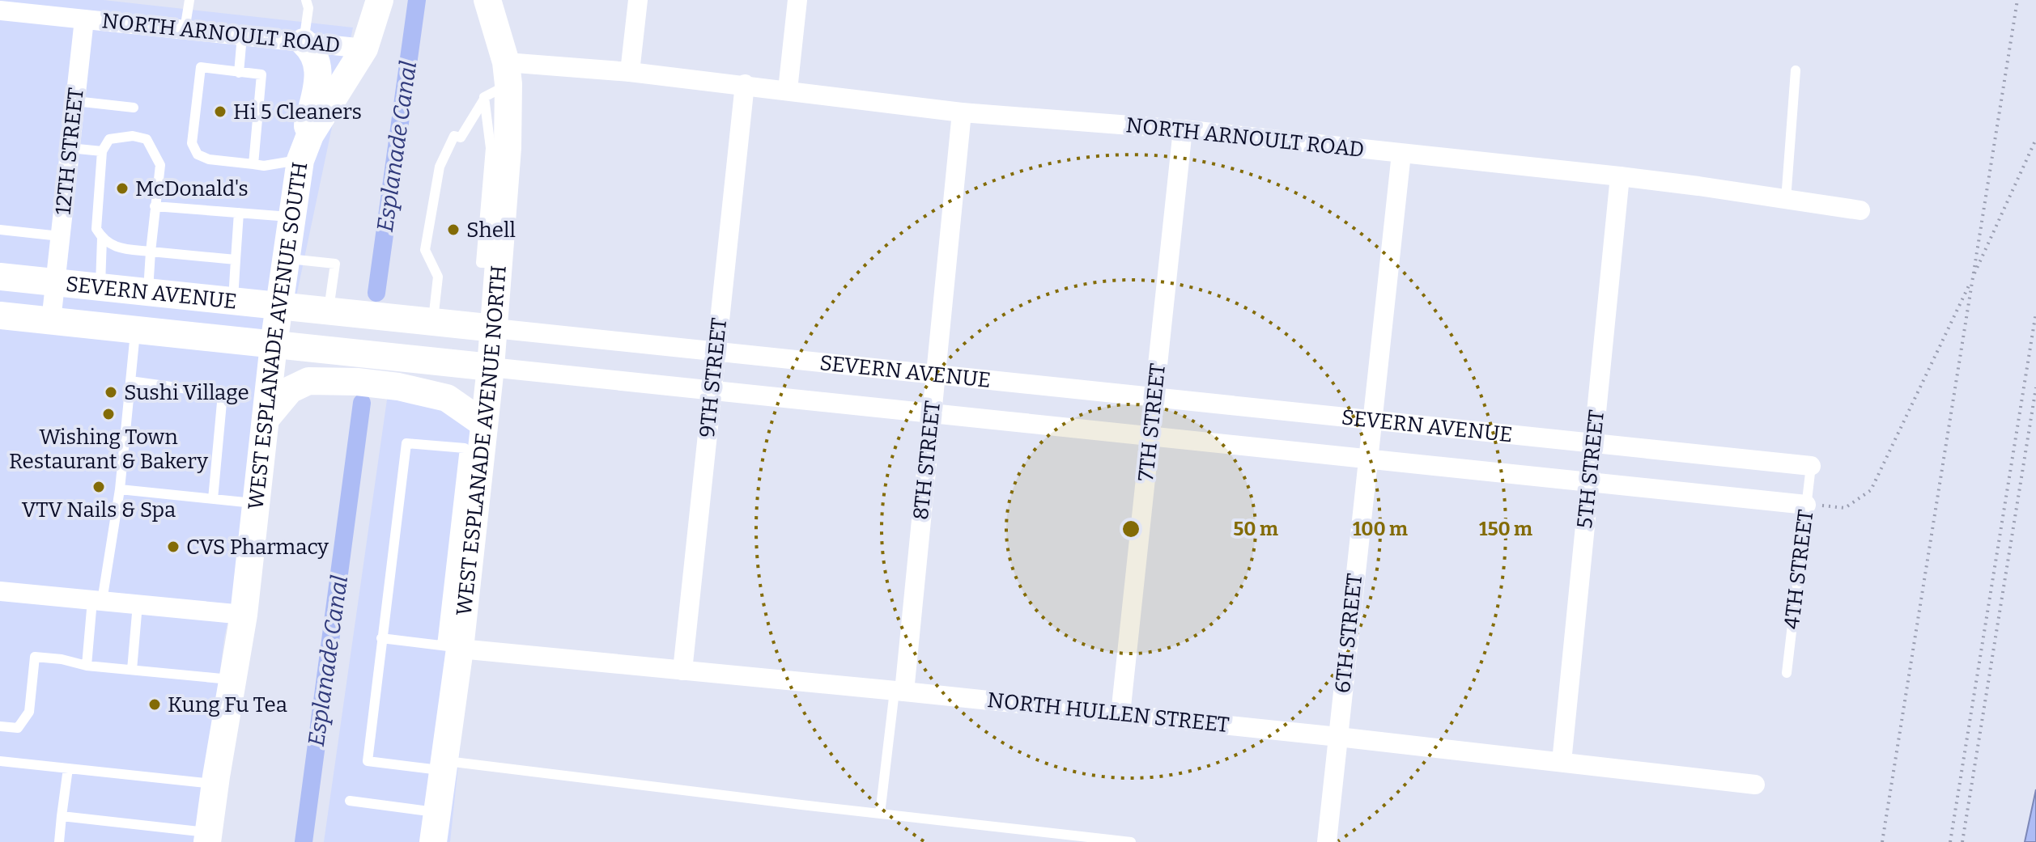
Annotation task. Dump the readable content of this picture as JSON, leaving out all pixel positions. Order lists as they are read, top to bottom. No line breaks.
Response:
{"streets":{"main road":["SEVERN AVENUE","WEST ESPLANADE AVENUE SOUTH","WEST ESPLANADE AVENUE NORTH"],"street":["NORTH ARNOULT ROAD","12TH STREET","9TH STREET","7TH STREET","8TH STREET","5TH STREET","6TH STREET","NORTH HULLEN STREET"],"lane":["4TH STREET"]},"crossings":[["NORTH ARNOULT ROAD","12TH STREET"],["NORTH ARNOULT ROAD","WEST ESPLANADE AVENUE SOUTH"],["NORTH ARNOULT ROAD","9TH STREET"],["NORTH ARNOULT ROAD","7TH STREET"],["NORTH ARNOULT ROAD","WEST ESPLANADE AVENUE NORTH"],["NORTH ARNOULT ROAD","8TH STREET"],["NORTH ARNOULT ROAD","5TH STREET"],["NORTH ARNOULT ROAD","6TH STREET"],["12TH STREET","SEVERN AVENUE"],["SEVERN AVENUE","WEST ESPLANADE AVENUE SOUTH"],["SEVERN AVENUE","9TH STREET"],["SEVERN AVENUE","7TH STREET"],["SEVERN AVENUE","WEST ESPLANADE AVENUE NORTH"],["SEVERN AVENUE","8TH STREET"],["SEVERN AVENUE","5TH STREET"],["SEVERN AVENUE","4TH STREET"],["SEVERN AVENUE","6TH STREET"],["9TH STREET","NORTH HULLEN STREET"],["7TH STREET","NORTH HULLEN STREET"],["WEST ESPLANADE AVENUE NORTH","NORTH HULLEN STREET"],["8TH STREET","NORTH HULLEN STREET"],["5TH STREET","NORTH HULLEN STREET"],["6TH STREET","NORTH HULLEN STREET"]],"water":["Esplanade Canal"],"places":["Hi 5 Cleaners","McDonald's","Shell","Sushi Village","Wishing Town Restaurant & Bakery","VTV Nails & Spa","CVS Pharmacy","Kung Fu Tea"],"rings":["50 m","100 m","150 m"]}
